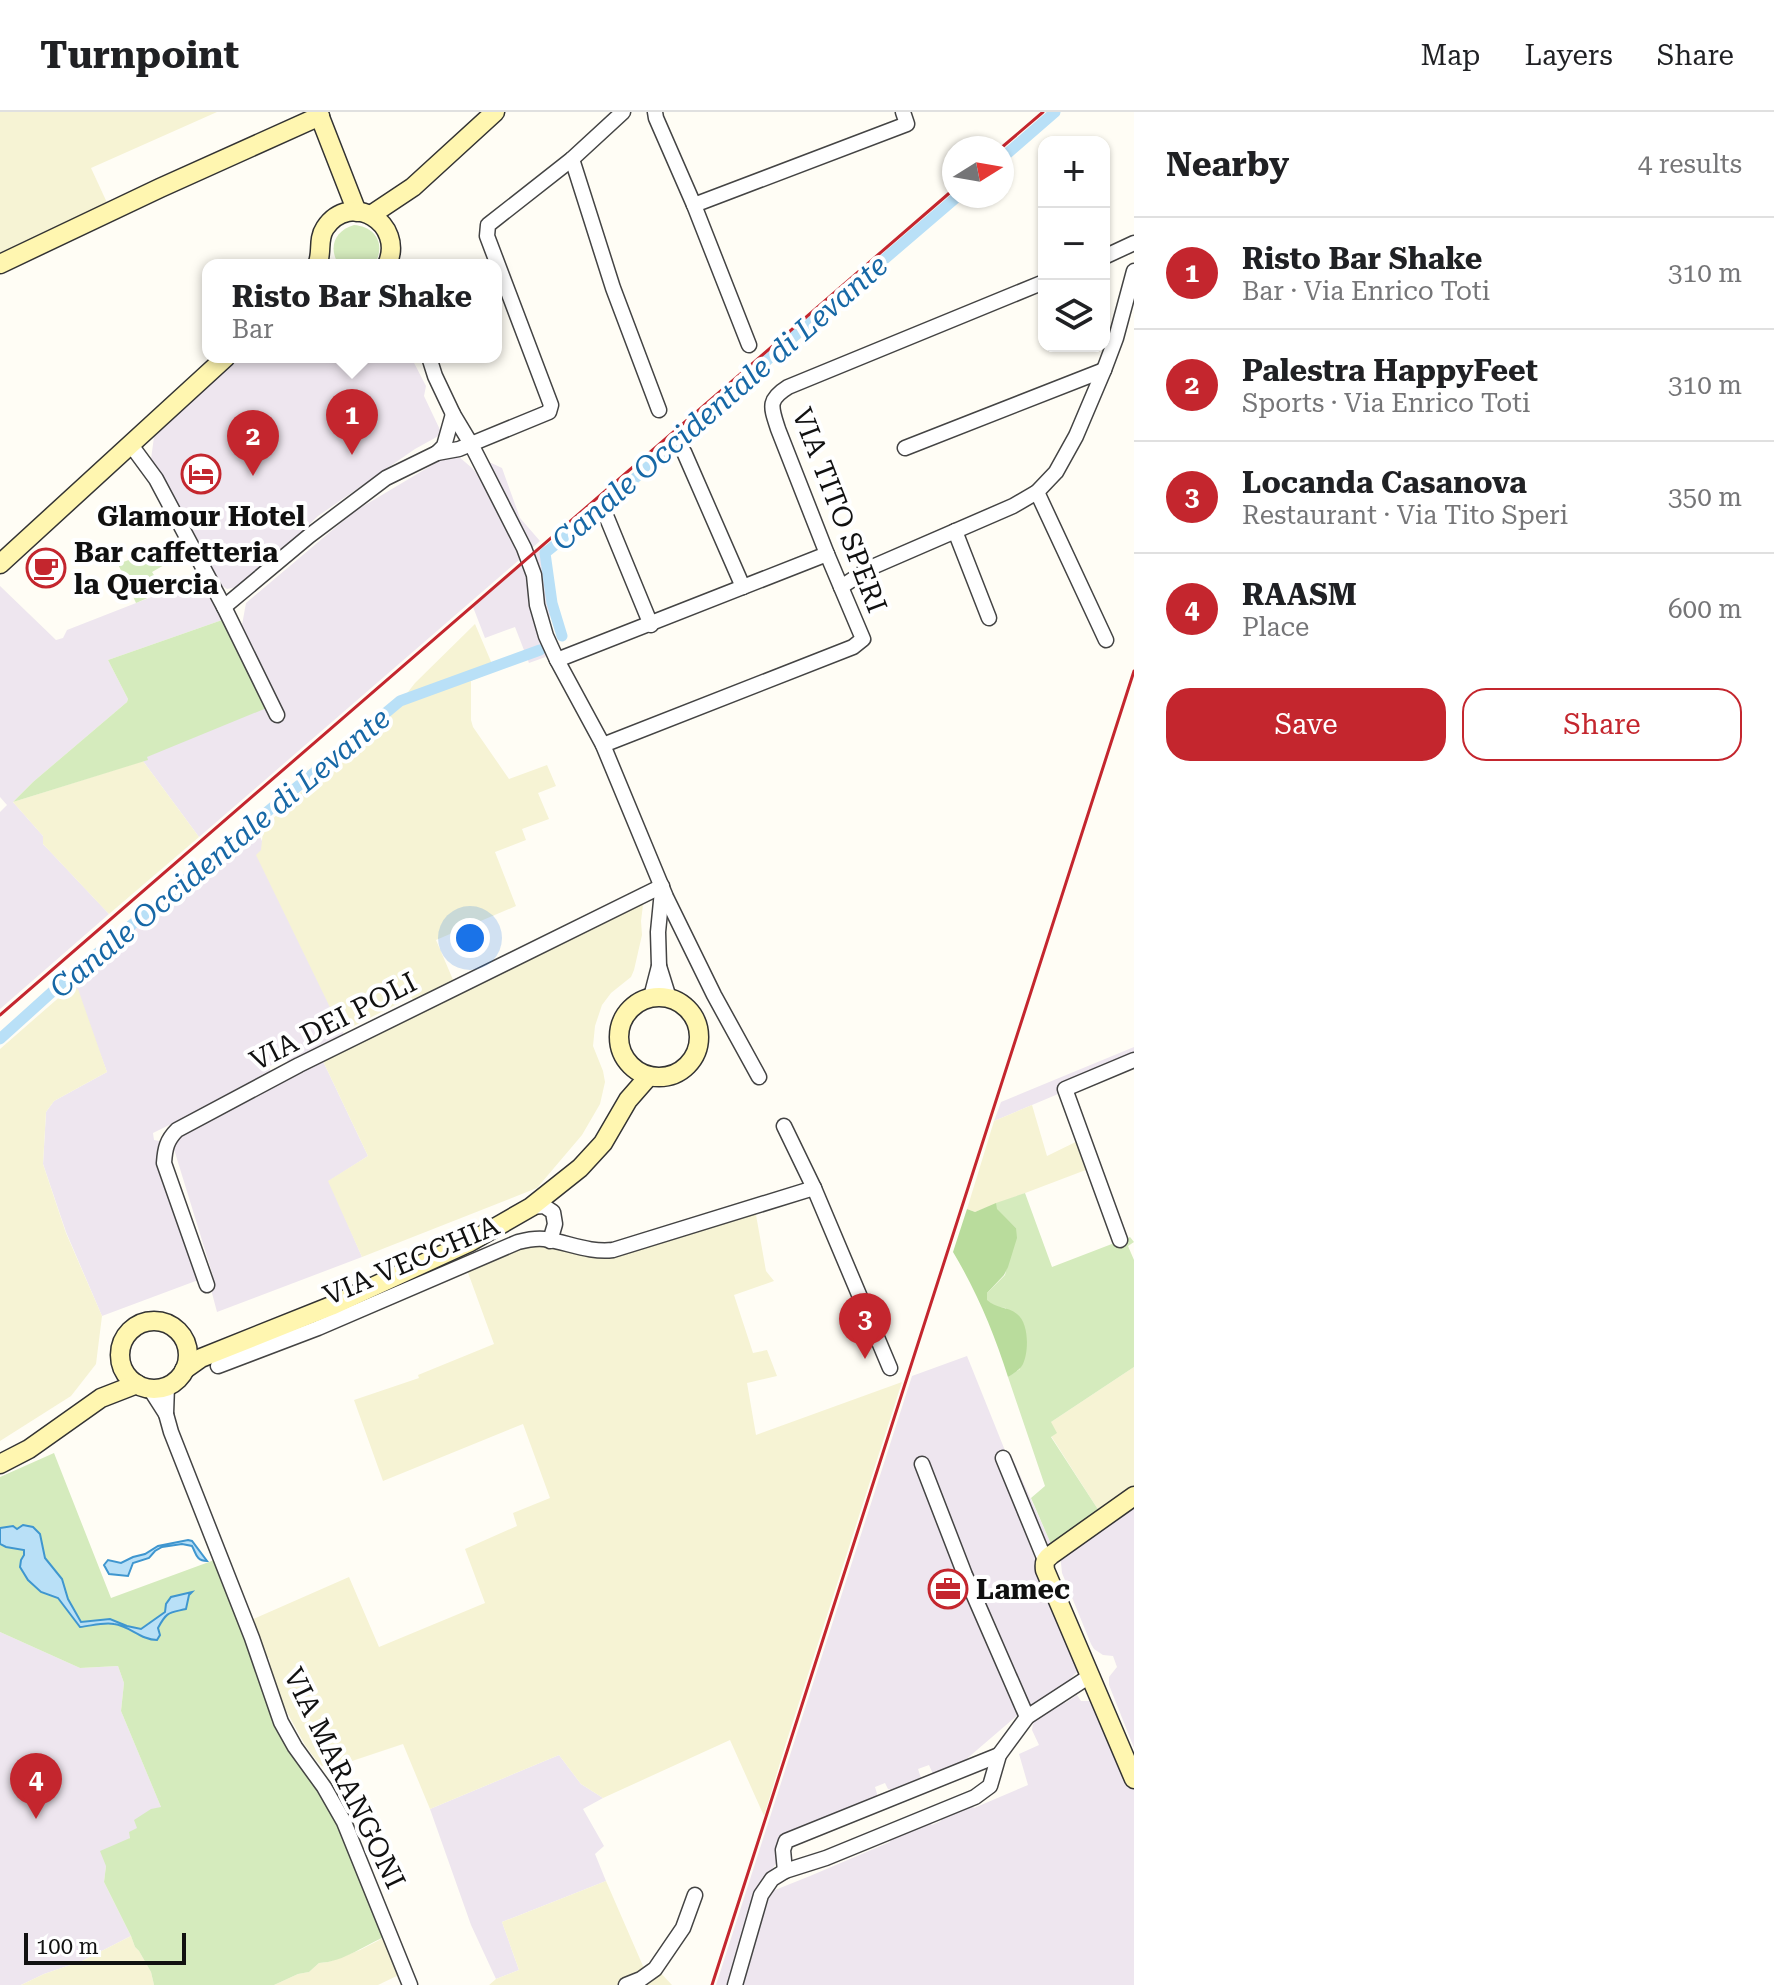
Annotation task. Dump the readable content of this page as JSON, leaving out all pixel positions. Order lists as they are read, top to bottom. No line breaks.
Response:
{"streets":{"street":["VIA TITO SPERI","VIA DEI POLI","VIA VECCHIA","VIA MARANGONI"]},"water":["Canale Occidentale di Levante"],"places":{"hotel":["Glamour Hotel"],"cafe":["Bar caffetteria la Quercia"],"office":["Lamec"]},"scale_bar":"100 m","north":"right","page":{"header":"Turnpoint","nav":["Map","Layers","Share"],"heading":["Nearby","4 results"],"map_buttons":["+","−"],"list":[{"mark":"1","name":"Risto Bar Shake","note":"Bar · Via Enrico Toti","value":"310 m"},{"mark":"2","name":"Palestra HappyFeet","note":"Sports · Via Enrico Toti","value":"310 m"},{"mark":"3","name":"Locanda Casanova","note":"Restaurant · Via Tito Speri","value":"350 m"},{"mark":"4","name":"RAASM","note":"Place","value":"600 m"}],"popup":["Risto Bar Shake","Bar"],"pins":["1","2","3","4"],"buttons":["Save","Share"],"scale":"100 m"}}
